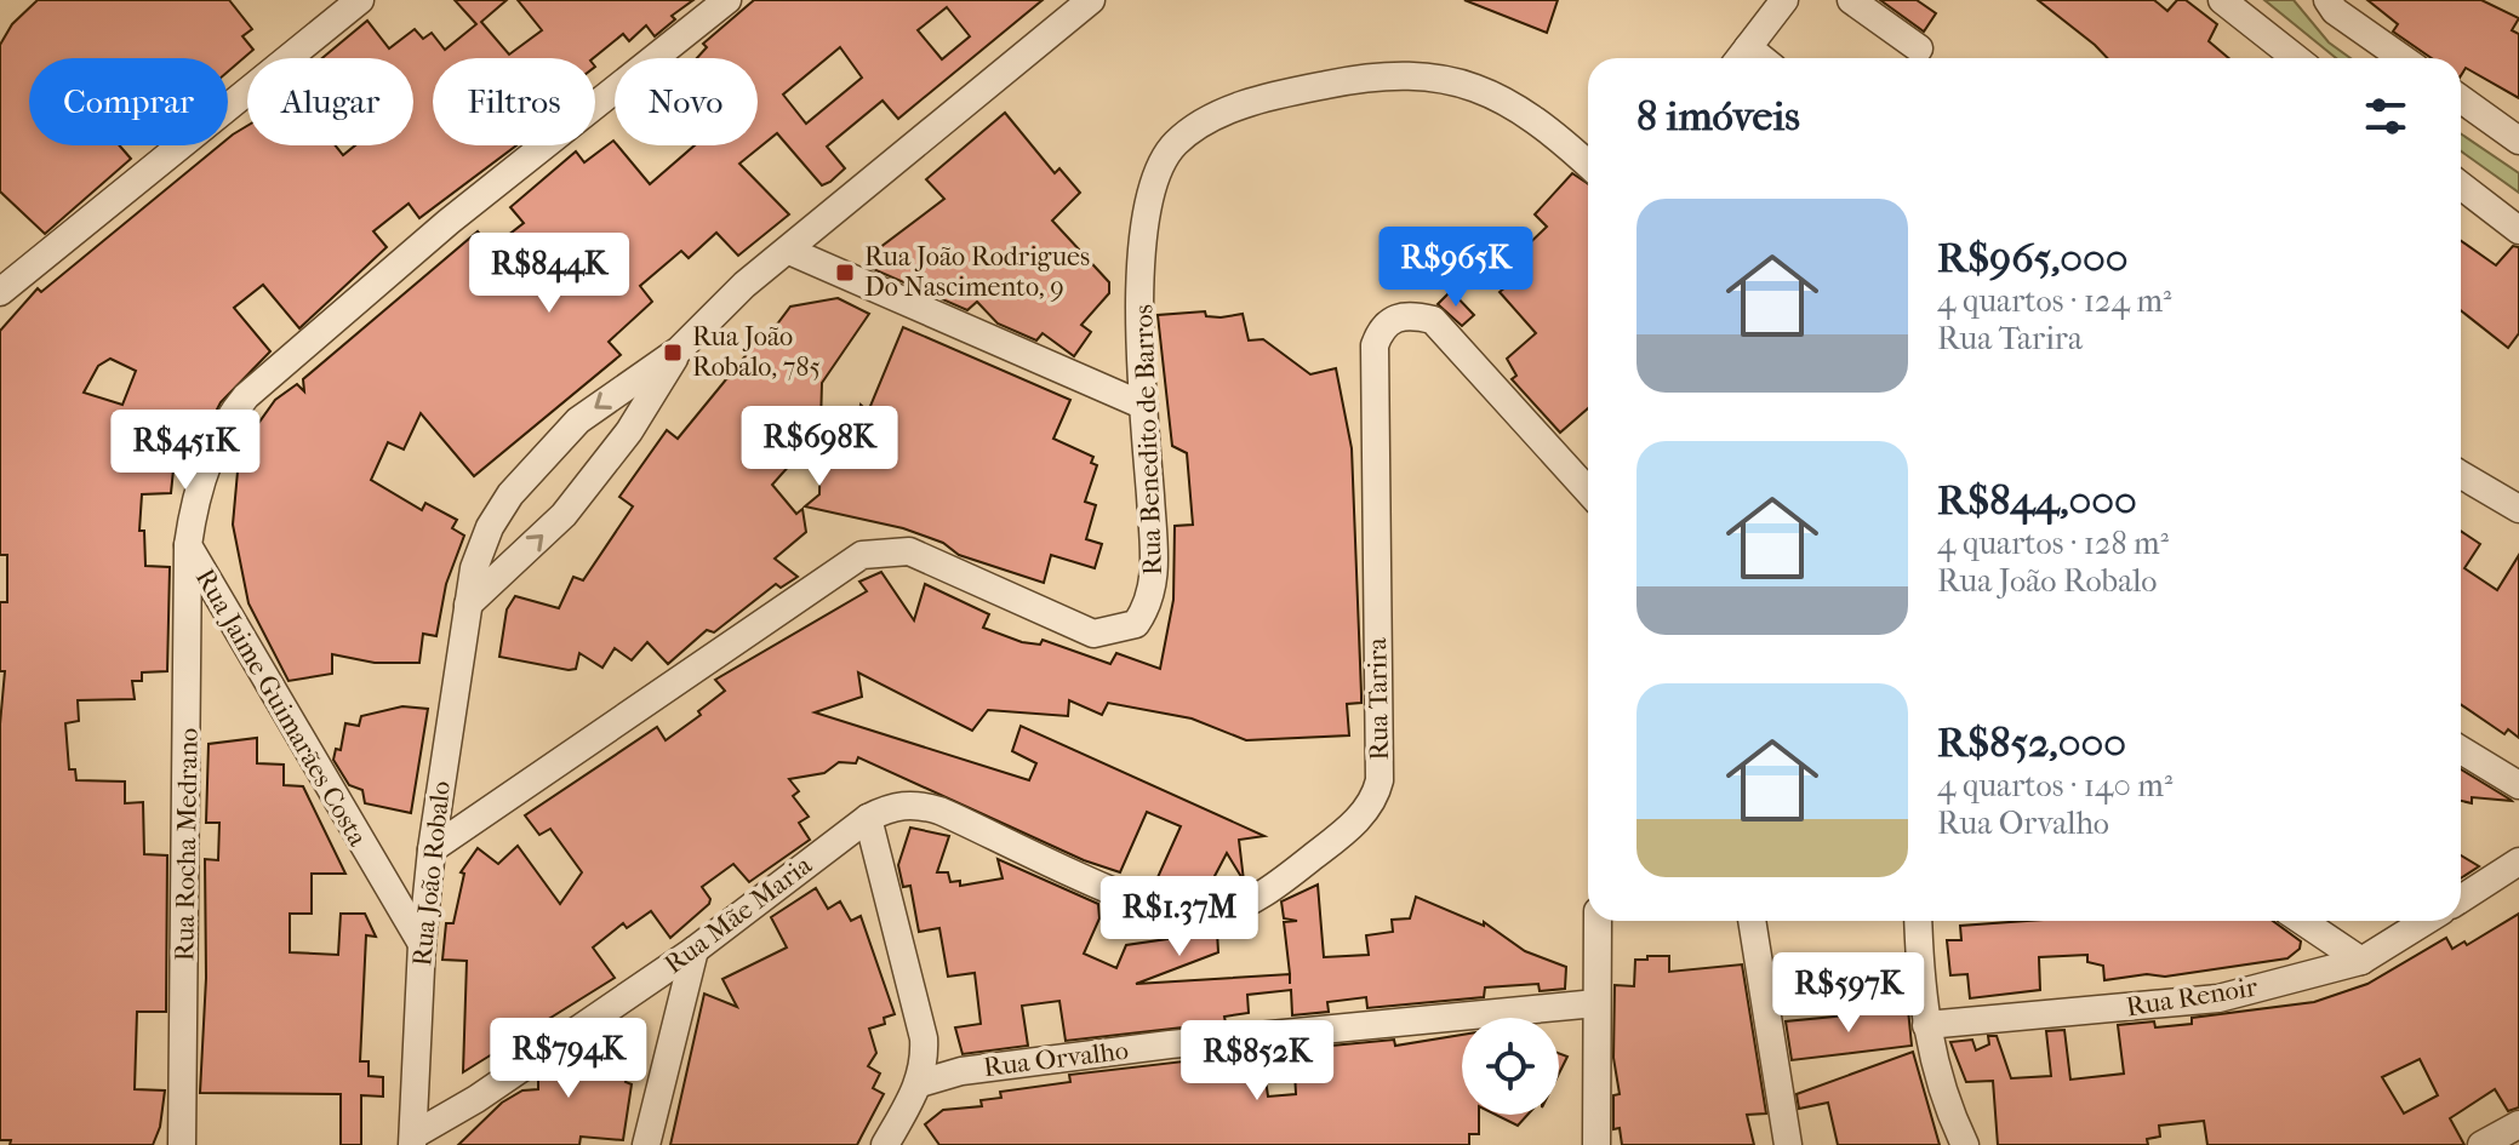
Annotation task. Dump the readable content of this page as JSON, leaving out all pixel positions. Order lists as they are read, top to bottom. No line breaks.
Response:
{"streets":{"street":["Rua Benedito de Barros","Rua Tarira","Rua Jaime Guimarães Costa","Rua Rocha Medrano","Rua João Robalo","Rua Mãe Maria","Rua Renoir","Rua Orvalho"]},"crossings":[["Rua Benedito de Barros","Rua João Robalo"],["Rua Tarira","Rua Mãe Maria"],["Rua Jaime Guimarães Costa","Rua Rocha Medrano"],["Rua Jaime Guimarães Costa","Rua João Robalo"],["Rua João Robalo","Rua Mãe Maria"]],"places":{"transit":["Rua João Rodrigues Do Nascimento, 9","Rua João Robalo, 785"]},"page":{"chip":["Comprar","Alugar","Filtros","Novo"],"heading":"8 imóveis","list":[{"name":"R$965,000","note":"4 quartos · 124 m² · Rua Tarira"},{"name":"R$844,000","note":"4 quartos · 128 m² · Rua João Robalo"},{"name":"R$852,000","note":"4 quartos · 140 m² · Rua Orvalho"}],"price":["R$965K","R$844K","R$698K","R$451K","R$1.37M","R$597K","R$794K","R$852K"]}}
